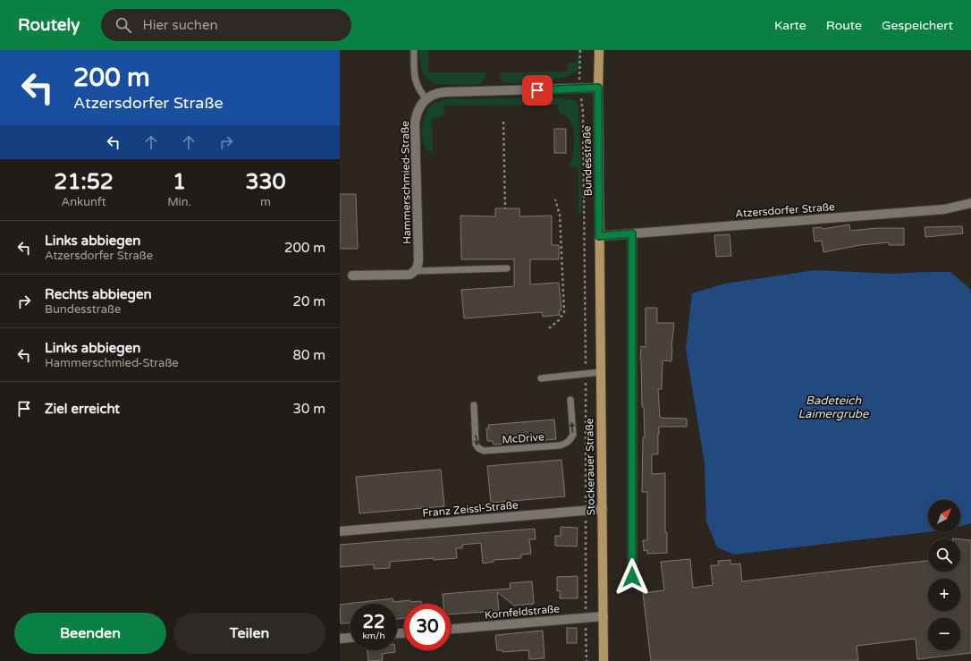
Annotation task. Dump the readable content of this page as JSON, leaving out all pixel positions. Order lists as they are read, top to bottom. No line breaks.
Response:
{"streets":{"main road":["Bundesstraße","Stockerauer Straße"],"street":["Hammerschmied-Straße","Atzersdorfer Straße","Franz Zeissl-Straße","Kornfeldstraße"],"lane":["McDrive"]},"crossings":[["Bundesstraße","Atzersdorfer Straße"],["Bundesstraße","Stockerauer Straße"],["Stockerauer Straße","Franz Zeissl-Straße"],["Stockerauer Straße","Kornfeldstraße"]],"water":["Badeteich Laimergrube"],"north":"top right","page":{"header":"Routely","search":"Hier suchen","nav":["Karte","Route","Gespeichert"],"turn":["200 m","Atzersdorfer Straße"],"eta":["21:52","Ankunft","1","Min.","330","m"],"list":[{"name":"Links abbiegen","note":"Atzersdorfer Straße","value":"200 m"},{"name":"Rechts abbiegen","note":"Bundesstraße","value":"20 m"},{"name":"Links abbiegen","note":"Hammerschmied-Straße","value":"80 m"},{"name":"Ziel erreicht","value":"30 m"}],"map_buttons":["+","−"],"speed":"22 km/h","limit":"30","buttons":["Beenden","Teilen"]}}
